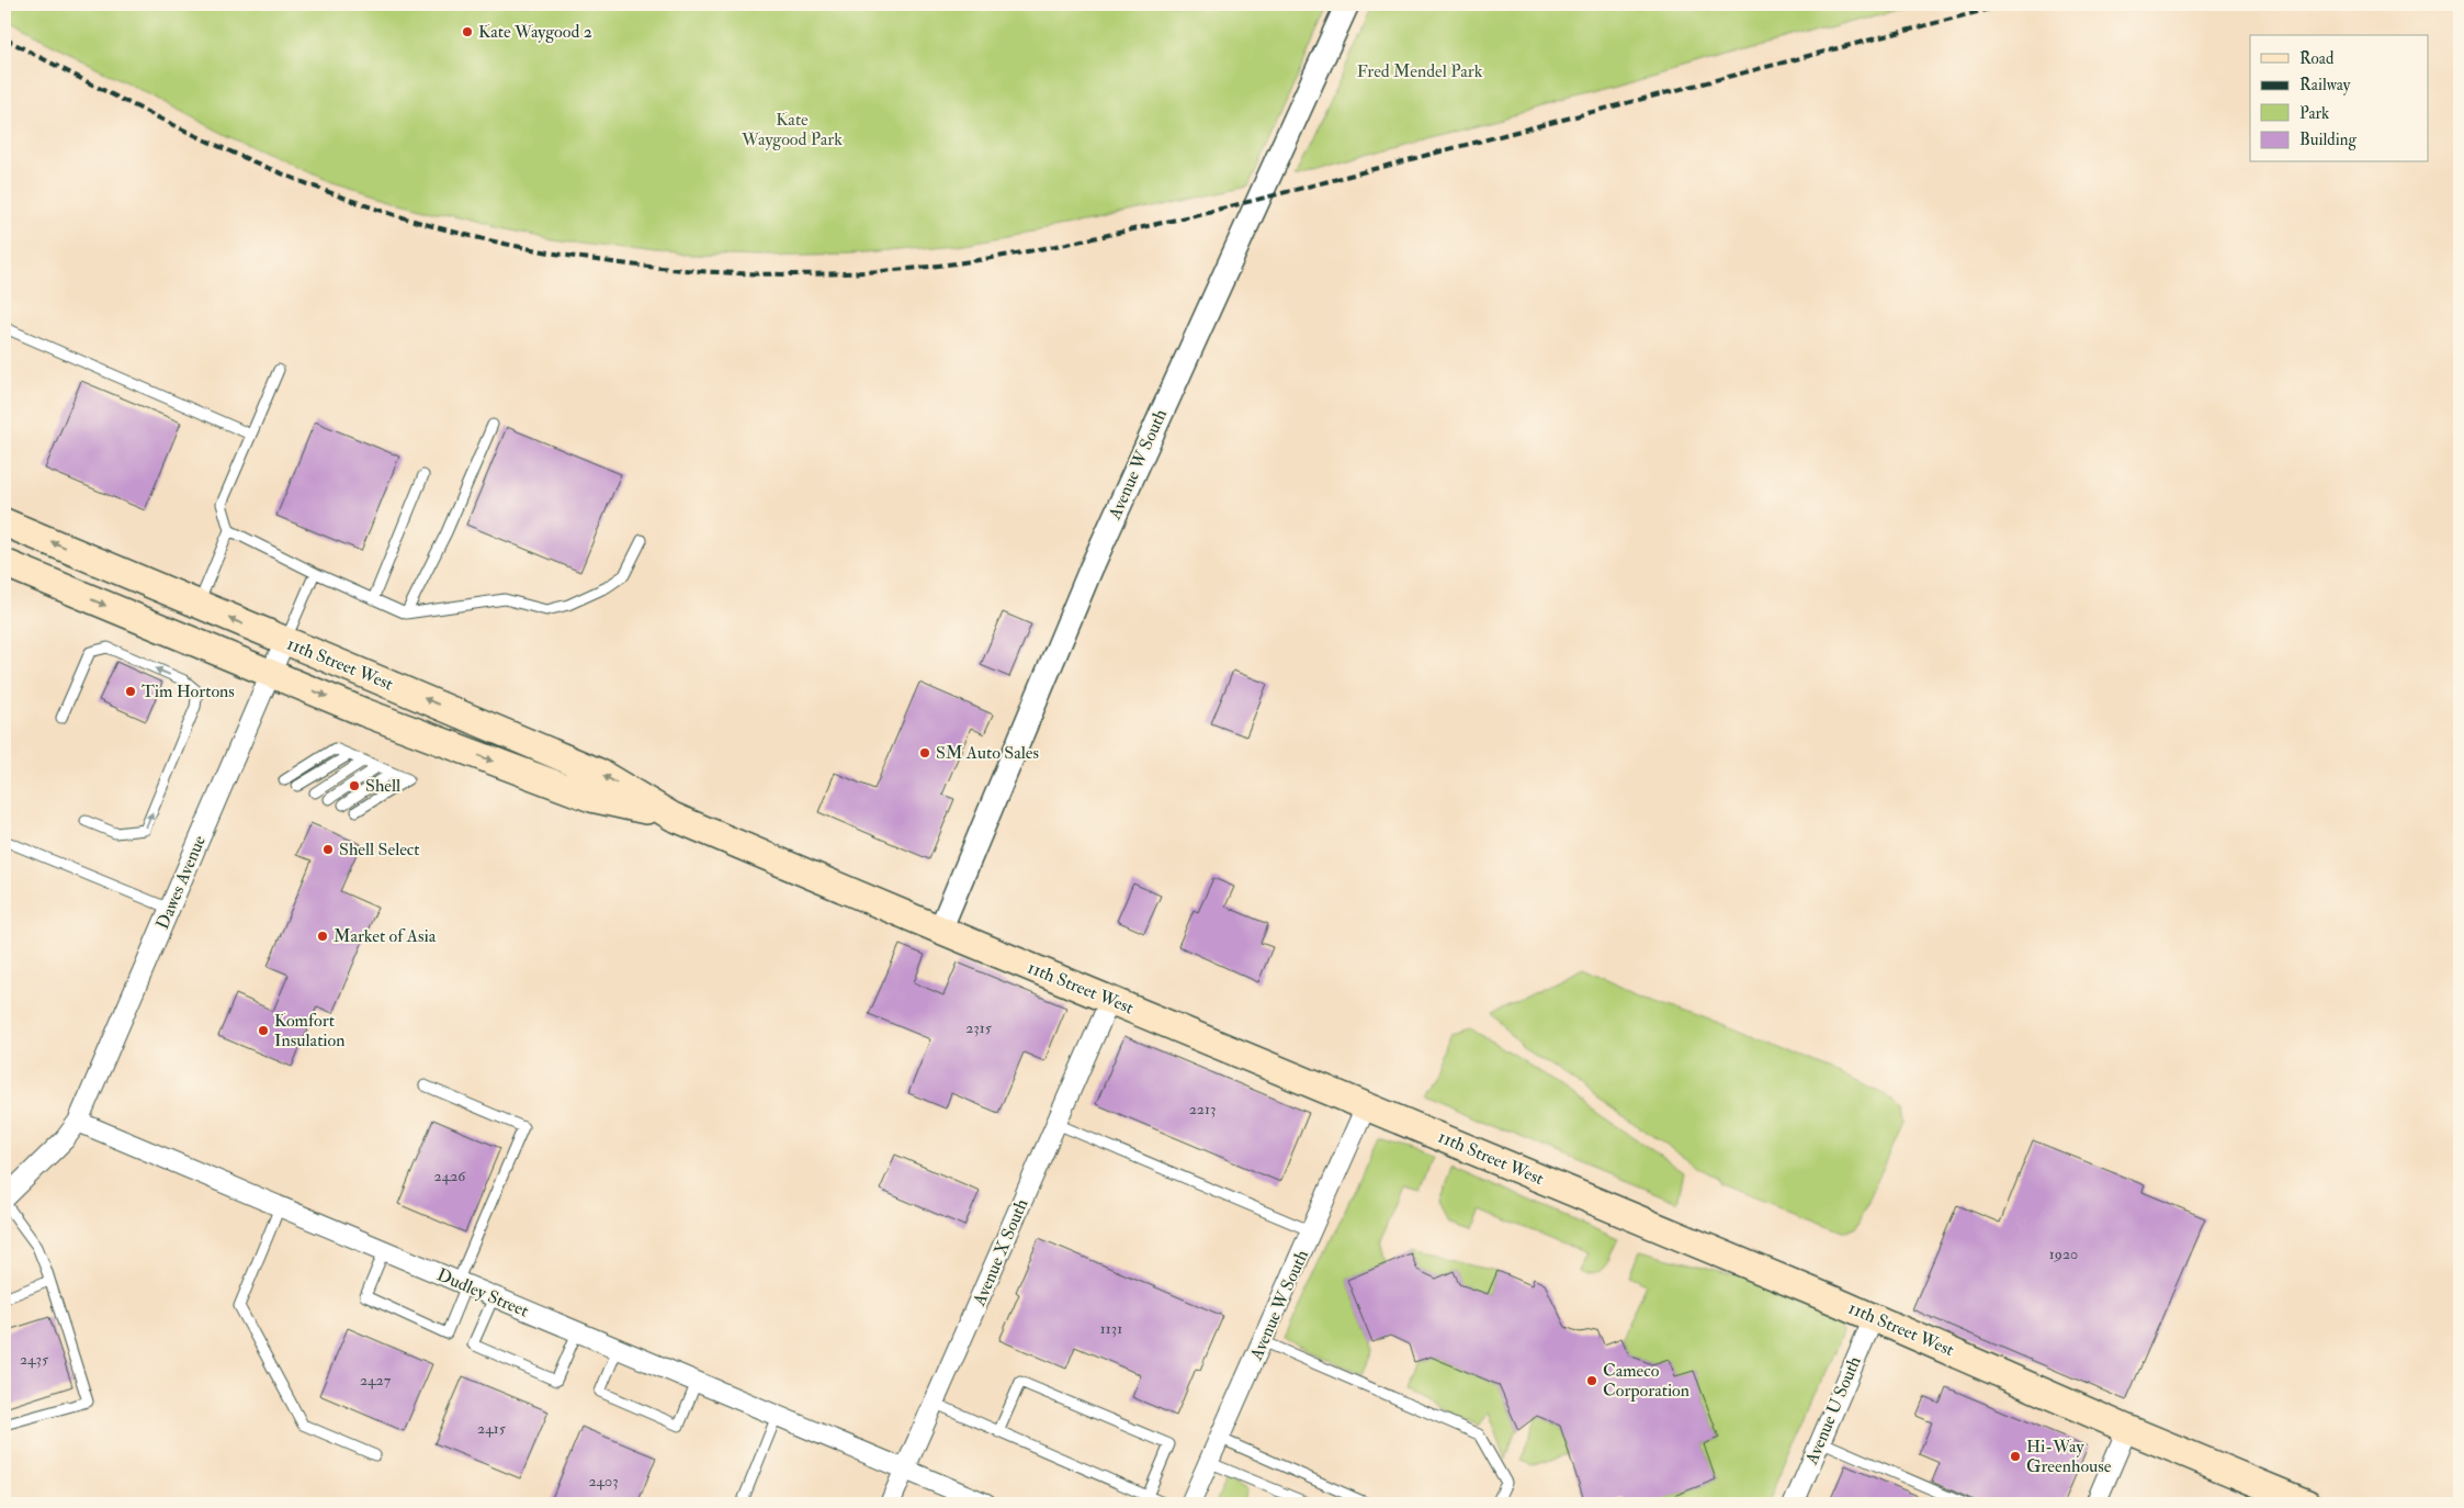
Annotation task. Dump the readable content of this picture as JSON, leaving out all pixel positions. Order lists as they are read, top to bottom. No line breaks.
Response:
{"streets":{"main road":["11th Street West"],"street":["Avenue W South","Dawes Avenue","Avenue X South","Dudley Street","Avenue U South"]},"crossings":[["Avenue W South","11th Street West"],["11th Street West","Dawes Avenue"],["11th Street West","Avenue X South"],["11th Street West","Avenue U South"],["Dawes Avenue","Dudley Street"],["Avenue X South","Dudley Street"]],"parks":["Fred Mendel Park","Kate Waygood Park"],"places":["Kate Waygood 2","Tim Hortons","SM Auto Sales","Shell","Shell Select","Market of Asia","Komfort Insulation","Cameco Corporation","Hi-Way Greenhouse"],"house_numbers":["2315","2213","2426","1920","1131","2435","2427","2415","2403"],"legend":["Road","Railway","Park","Building"]}
